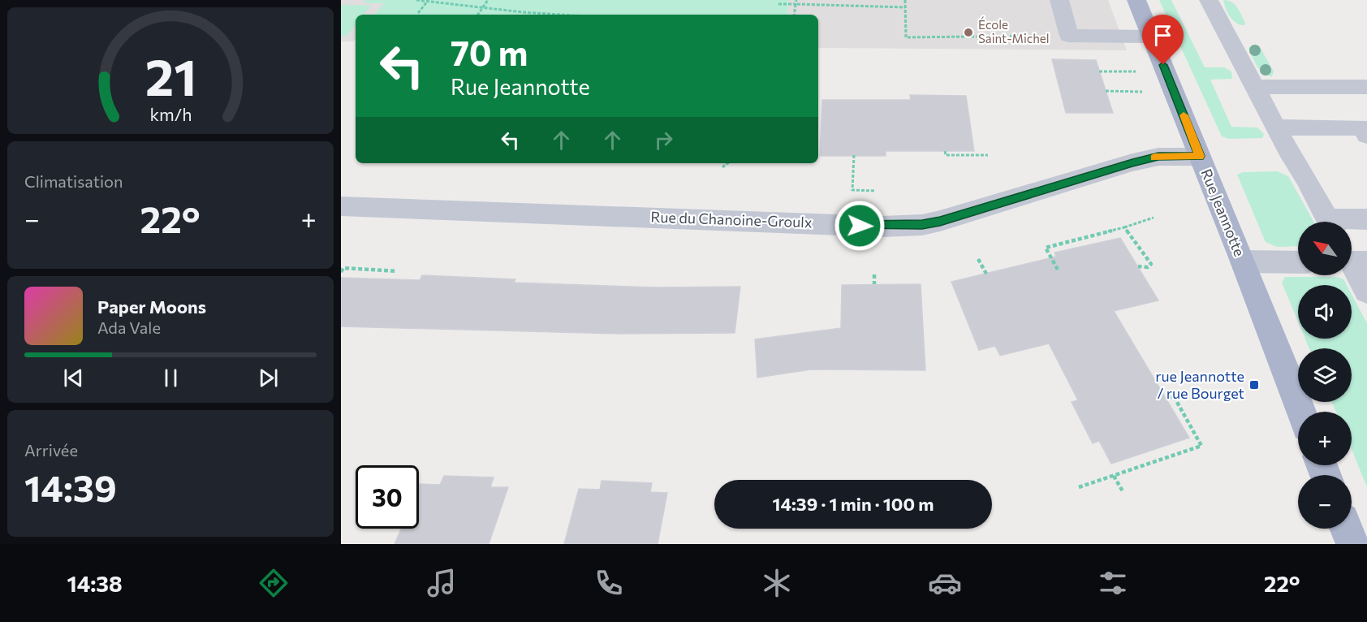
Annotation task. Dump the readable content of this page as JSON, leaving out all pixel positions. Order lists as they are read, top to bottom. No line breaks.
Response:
{"streets":{"main road":["Rue Jeannotte"],"street":["Rue du Chanoine-Groulx"]},"crossings":[["Rue Jeannotte","Rue du Chanoine-Groulx"]],"places":{"other":["École Saint-Michel"],"transit":["rue Jeannotte / rue Bourget"]},"north":"top left","page":{"turn":["70 m","Rue Jeannotte"],"tile":["Climatisation",["Arrivée","14:39"]],"heat":["−","22°","+"],"map_buttons":["+","−"],"song":["Paper Moons","Ada Vale"],"limit":"30","trip":"14:39 · 1 min · 100 m","tabs":["14:38","22°"],"gauge":["21","km/h"]}}
